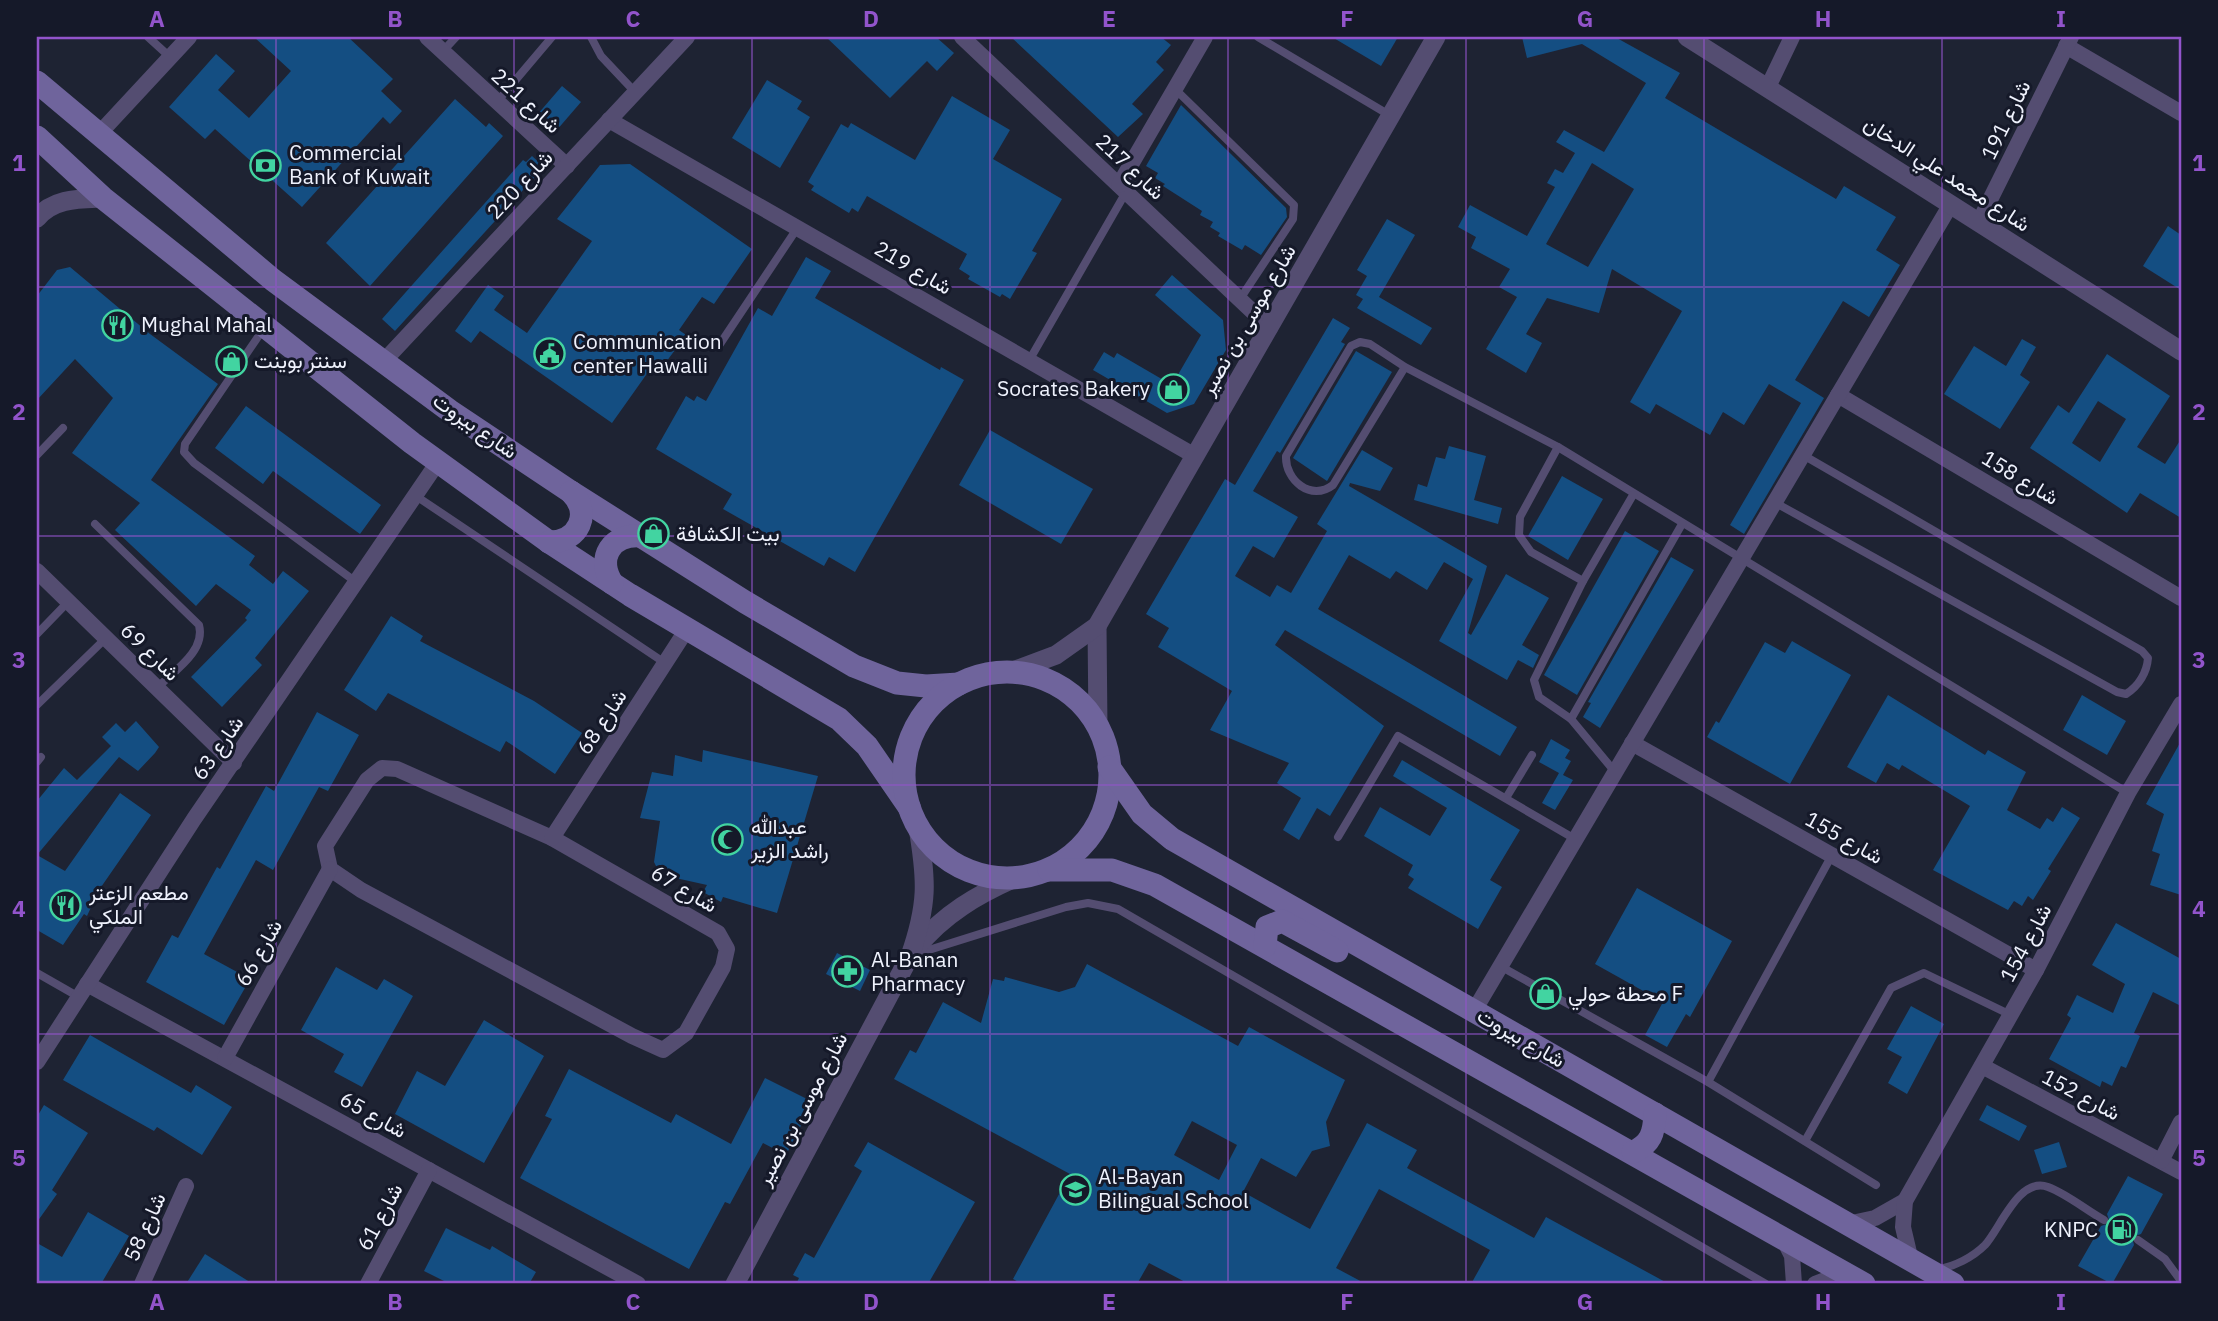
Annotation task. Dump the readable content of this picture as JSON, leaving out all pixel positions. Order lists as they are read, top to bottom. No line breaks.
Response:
{"streets":{"main road":["شارع بيروت"],"street":["شارع 221","شارع 191","شارع 217","شارع محمد علي الدخان","شارع 220","شارع 219","شارع موسى بن نصير","شارع 158","شارع 69","شارع 68","شارع 63","شارع 155","شارع 67","شارع 154","شارع 66","شارع 152","شارع 65","شارع 61","شارع 58"]},"crossings":[["شارع 221","شارع 220"],["شارع 191","شارع محمد علي الدخان"],["شارع 217","شارع موسى بن نصير"],["شارع 220","شارع 219"],["شارع 220","شارع بيروت"],["شارع 219","شارع موسى بن نصير"],["شارع موسى بن نصير","شارع بيروت"],["شارع بيروت","شارع 154"],["شارع 69","شارع 63"],["شارع 68","شارع 67"],["شارع 63","شارع 65"],["شارع 155","شارع 154"],["شارع 67","شارع 66"],["شارع 154","شارع 152"],["شارع 66","شارع 65"],["شارع 65","شارع 61"]],"places":{"bank":["Commercial Bank of Kuwait"],"restaurant":["Mughal Mahal","مطعم الزعتر الملكي"],"public building":["Communication center Hawalli"],"shop":["سنتر بوينت","Socrates Bakery","بيت الكشافة","محطة حولي F"],"mosque":["عبدالله راشد الزير"],"pharmacy":["Al-Banan Pharmacy"],"school or university":["Al-Bayan Bilingual School"],"fuel station":["KNPC"]},"grid":{"columns":["A","B","C","D","E","F","G","H","I"],"rows":["1","2","3","4","5"]}}
